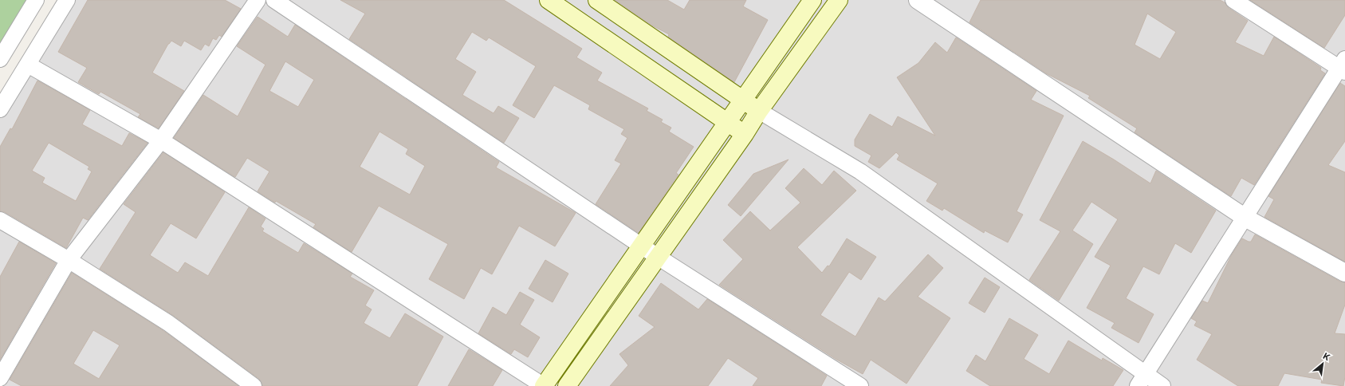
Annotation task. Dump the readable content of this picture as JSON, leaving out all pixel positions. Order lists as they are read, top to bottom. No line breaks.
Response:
{"north":"top right"}
